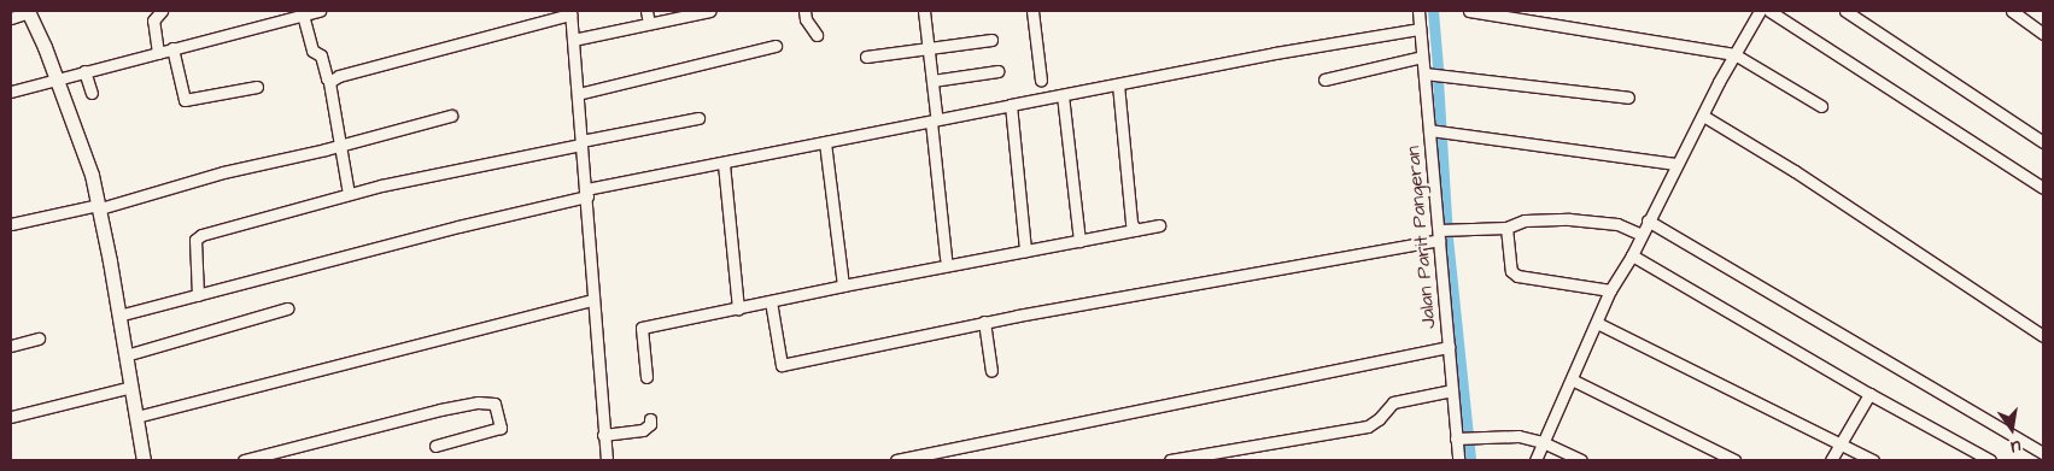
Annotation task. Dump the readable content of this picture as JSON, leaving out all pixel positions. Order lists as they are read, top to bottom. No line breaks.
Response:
{"streets":{"street":["Jalan Parit Pangeran"]},"north":"bottom"}
